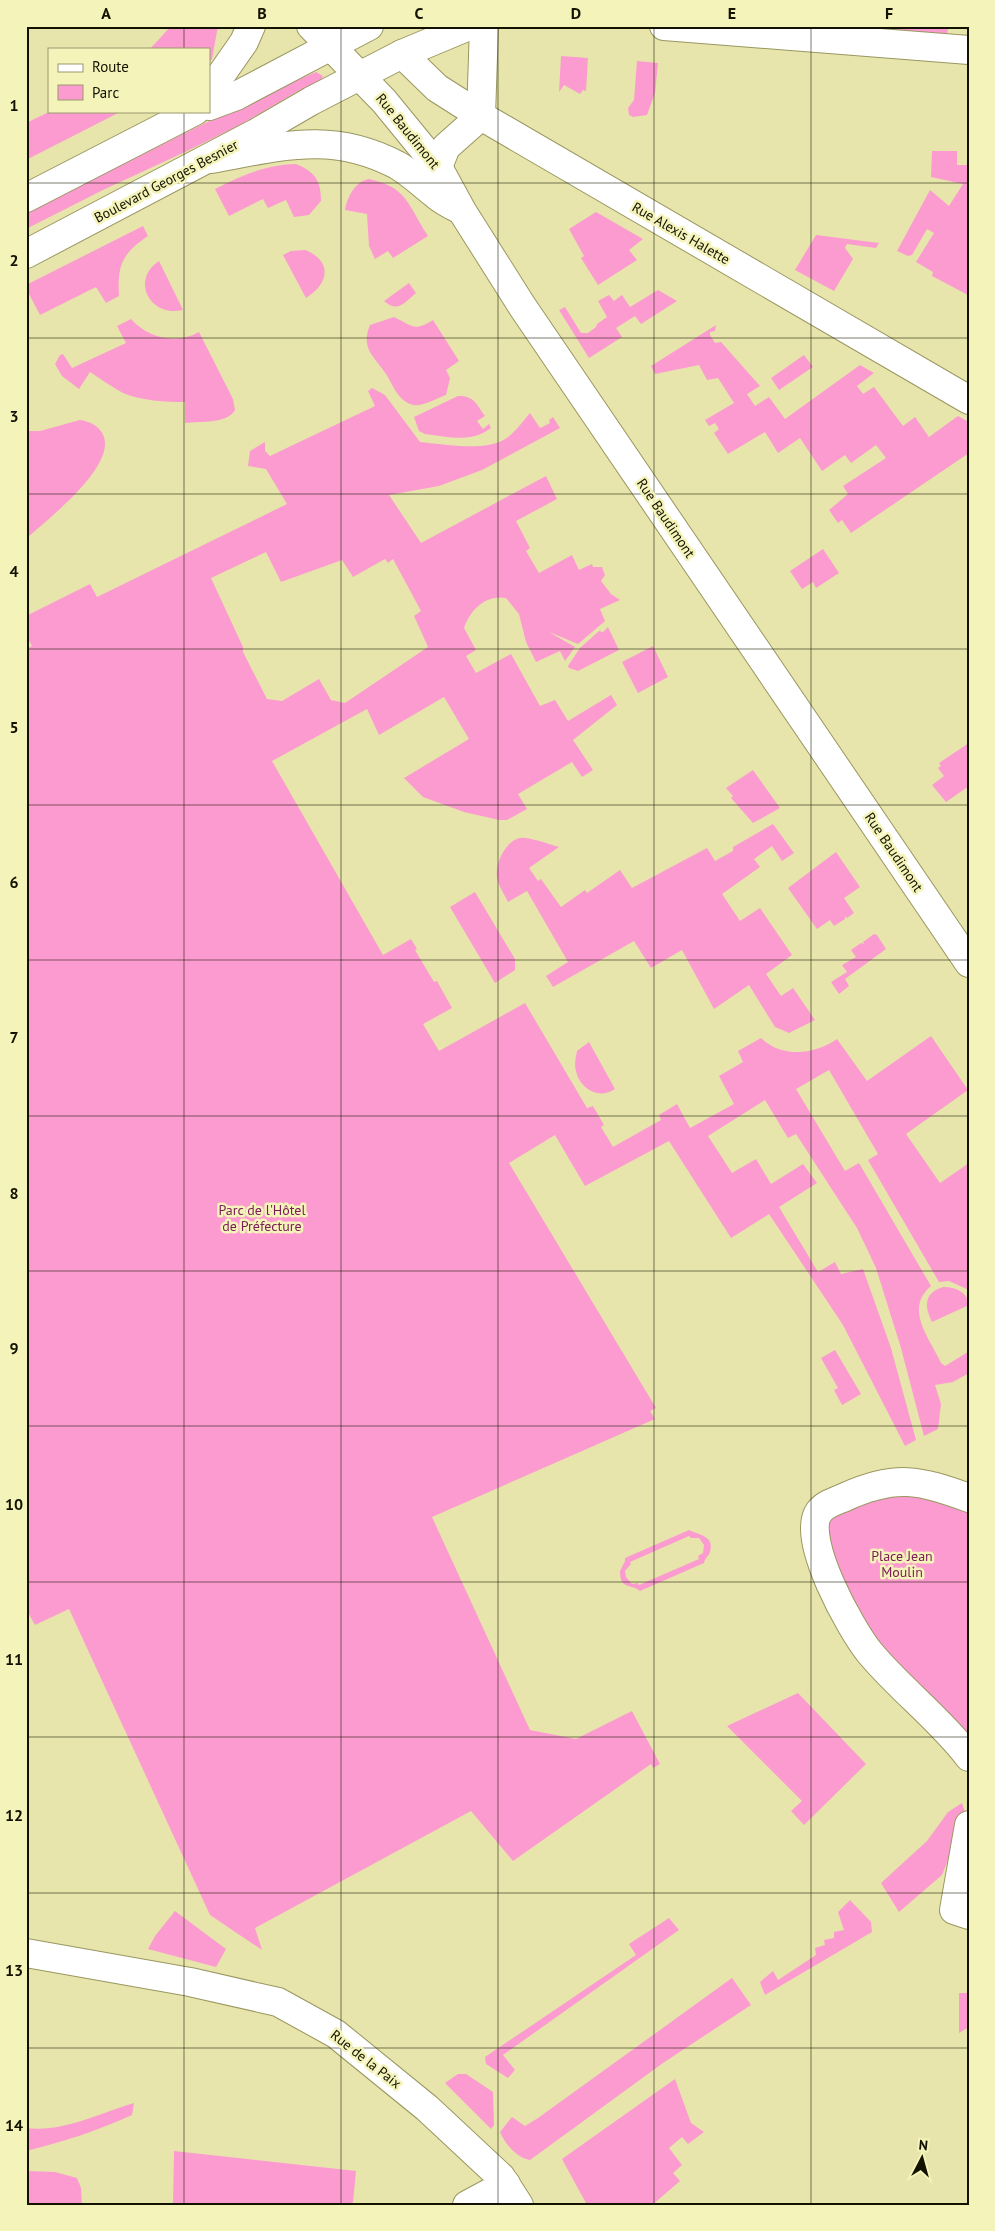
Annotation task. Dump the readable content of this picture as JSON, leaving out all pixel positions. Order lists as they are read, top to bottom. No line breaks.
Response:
{"streets":{"street":["Rue Baudimont","Boulevard Georges Besnier","Rue Alexis Halette","Rue de la Paix"]},"crossings":[["Rue Baudimont","Boulevard Georges Besnier"],["Boulevard Georges Besnier","Rue Alexis Halette"]],"parks":["Parc de l'Hôtel de Préfecture","Place Jean Moulin"],"legend":["Route","Parc"],"north":"top","grid":{"columns":["A","B","C","D","E","F"],"rows":["1","2","3","4","5","6","7","8","9","10","11","12","13","14"]}}
